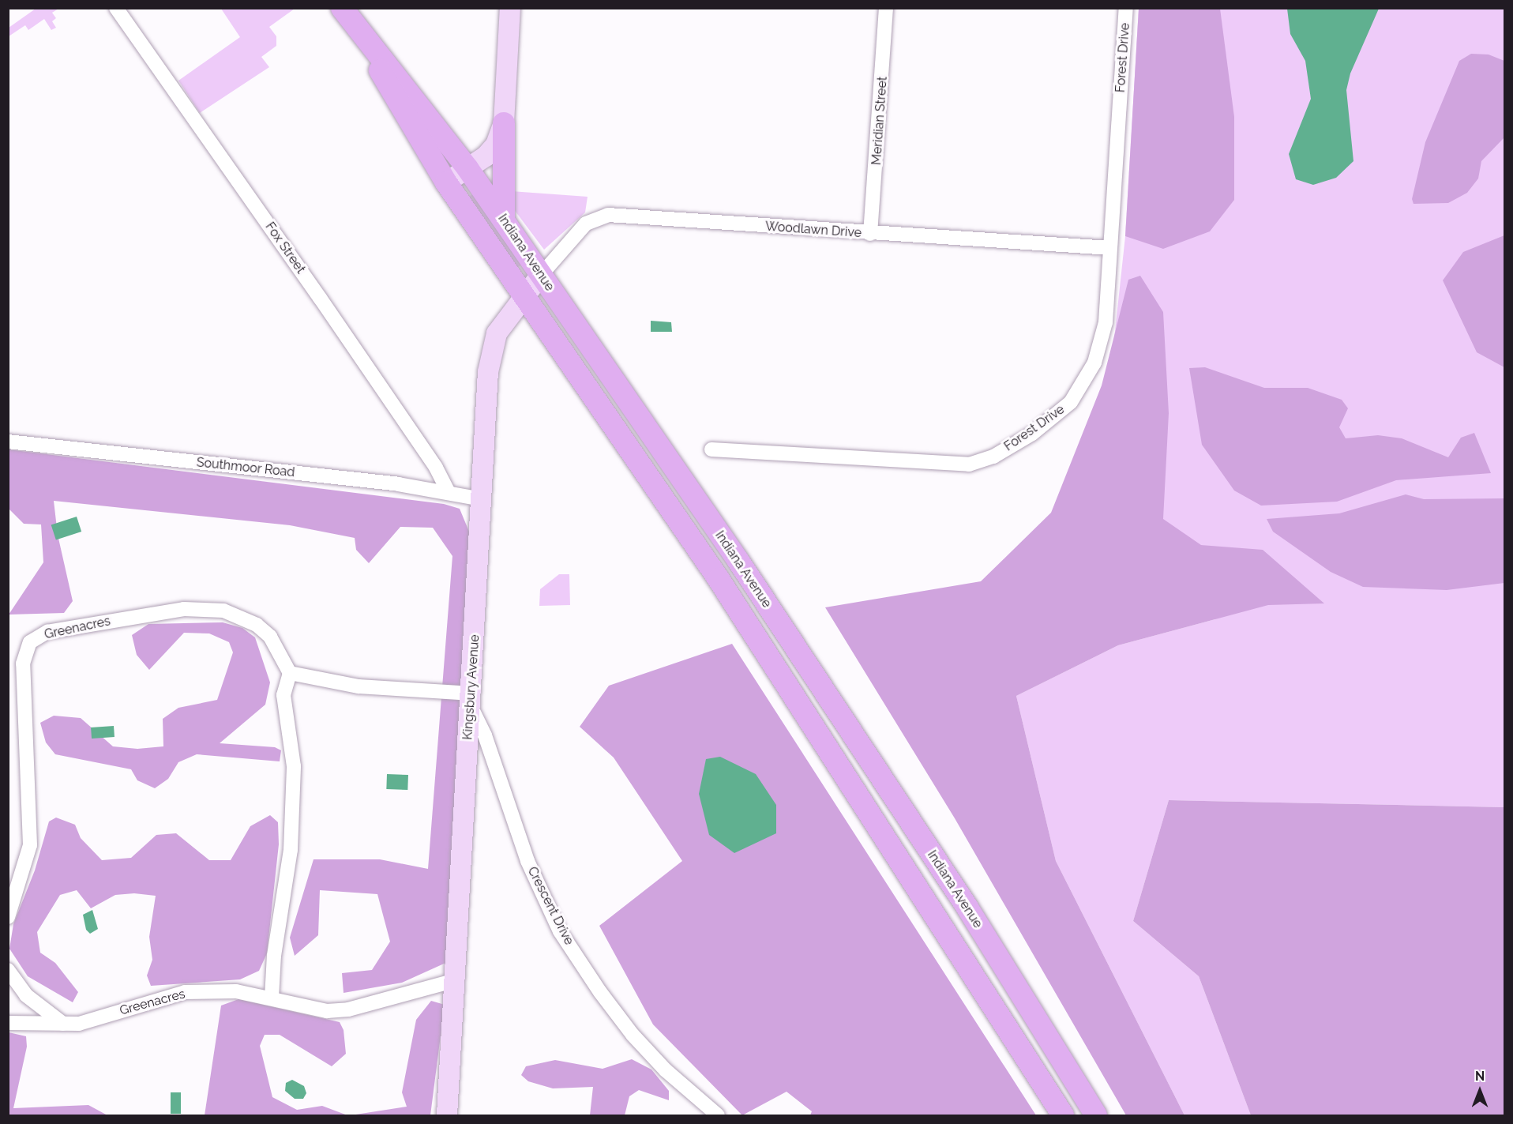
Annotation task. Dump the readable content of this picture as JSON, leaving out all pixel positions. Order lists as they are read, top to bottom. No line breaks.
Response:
{"streets":{"main road":["Indiana Avenue"],"street":["Forest Drive","Meridian Street","Woodlawn Drive","Fox Street","Southmoor Road","Greenacres","Kingsbury Avenue","Crescent Drive"]},"crossings":[["Forest Drive","Woodlawn Drive"],["Meridian Street","Woodlawn Drive"],["Woodlawn Drive","Indiana Avenue"],["Woodlawn Drive","Kingsbury Avenue"],["Fox Street","Southmoor Road"],["Indiana Avenue","Kingsbury Avenue"],["Southmoor Road","Kingsbury Avenue"],["Greenacres","Kingsbury Avenue"],["Kingsbury Avenue","Crescent Drive"]],"north":"top"}
